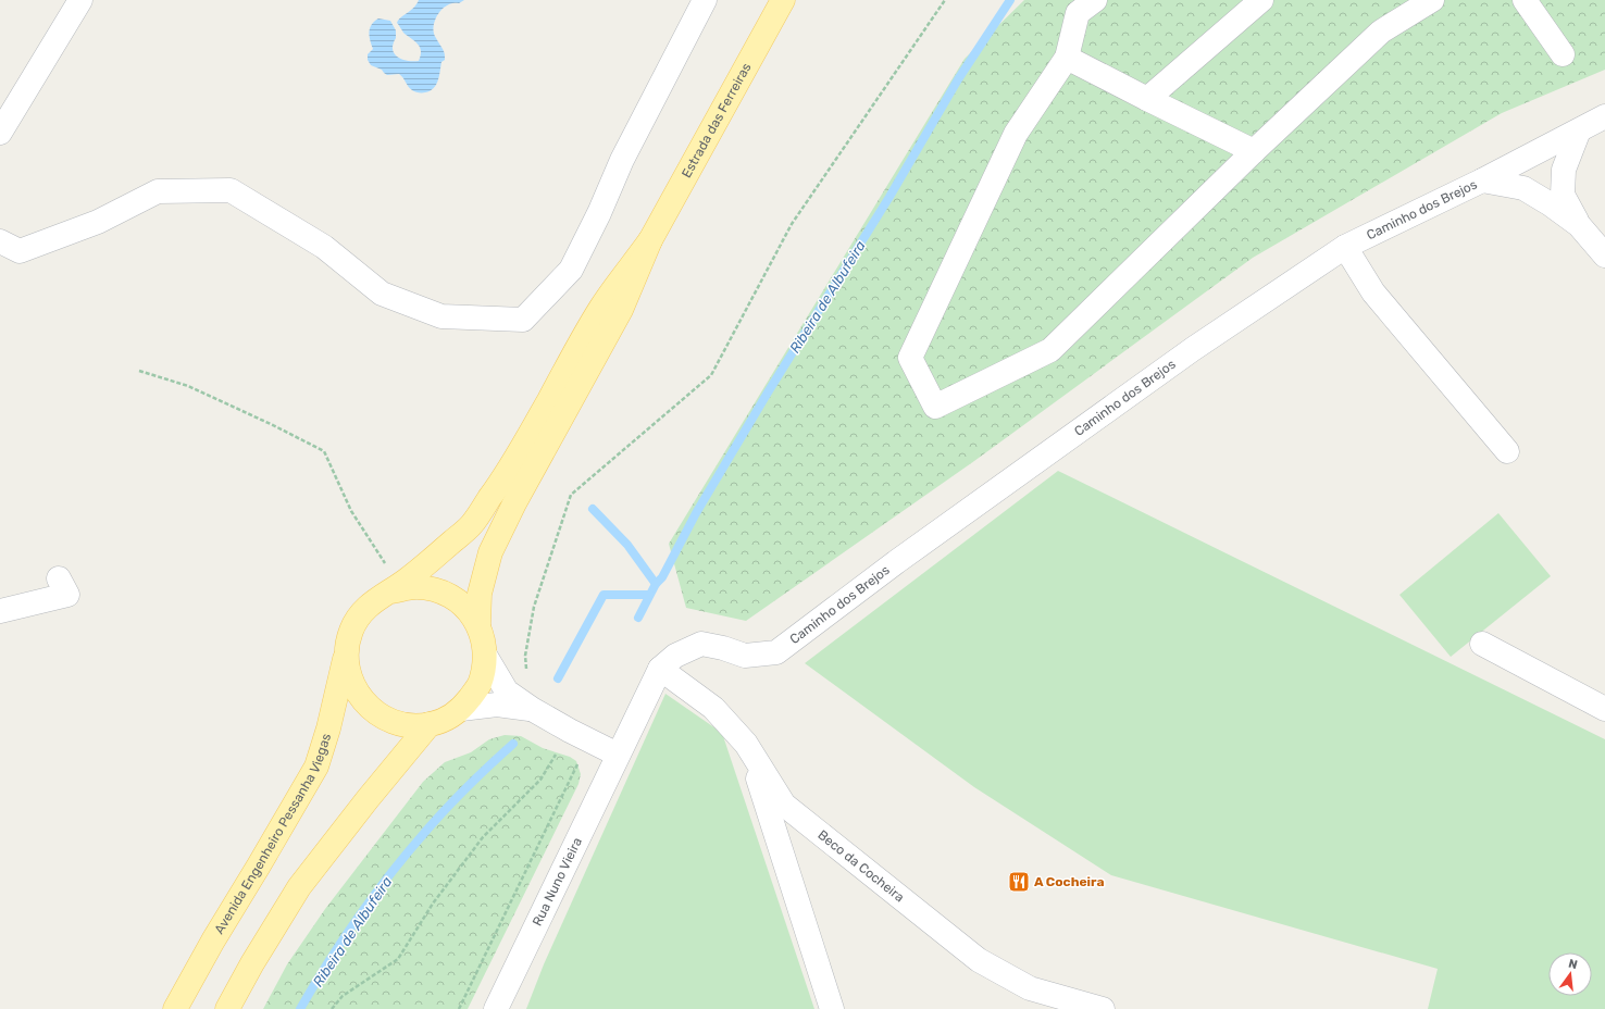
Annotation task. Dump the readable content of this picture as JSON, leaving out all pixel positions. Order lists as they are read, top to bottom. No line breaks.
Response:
{"streets":{"main road":["Estrada das Ferreiras","Avenida Engenheiro Pessanha Viegas"],"street":["Caminho dos Brejos","Beco da Cocheira","Rua Nuno Vieira"]},"crossings":[["Caminho dos Brejos","Beco da Cocheira"],["Caminho dos Brejos","Rua Nuno Vieira"],["Beco da Cocheira","Rua Nuno Vieira"]],"water":["Ribeira de Albufeira"],"places":{"restaurant":["A Cocheira"]},"north":"top"}
